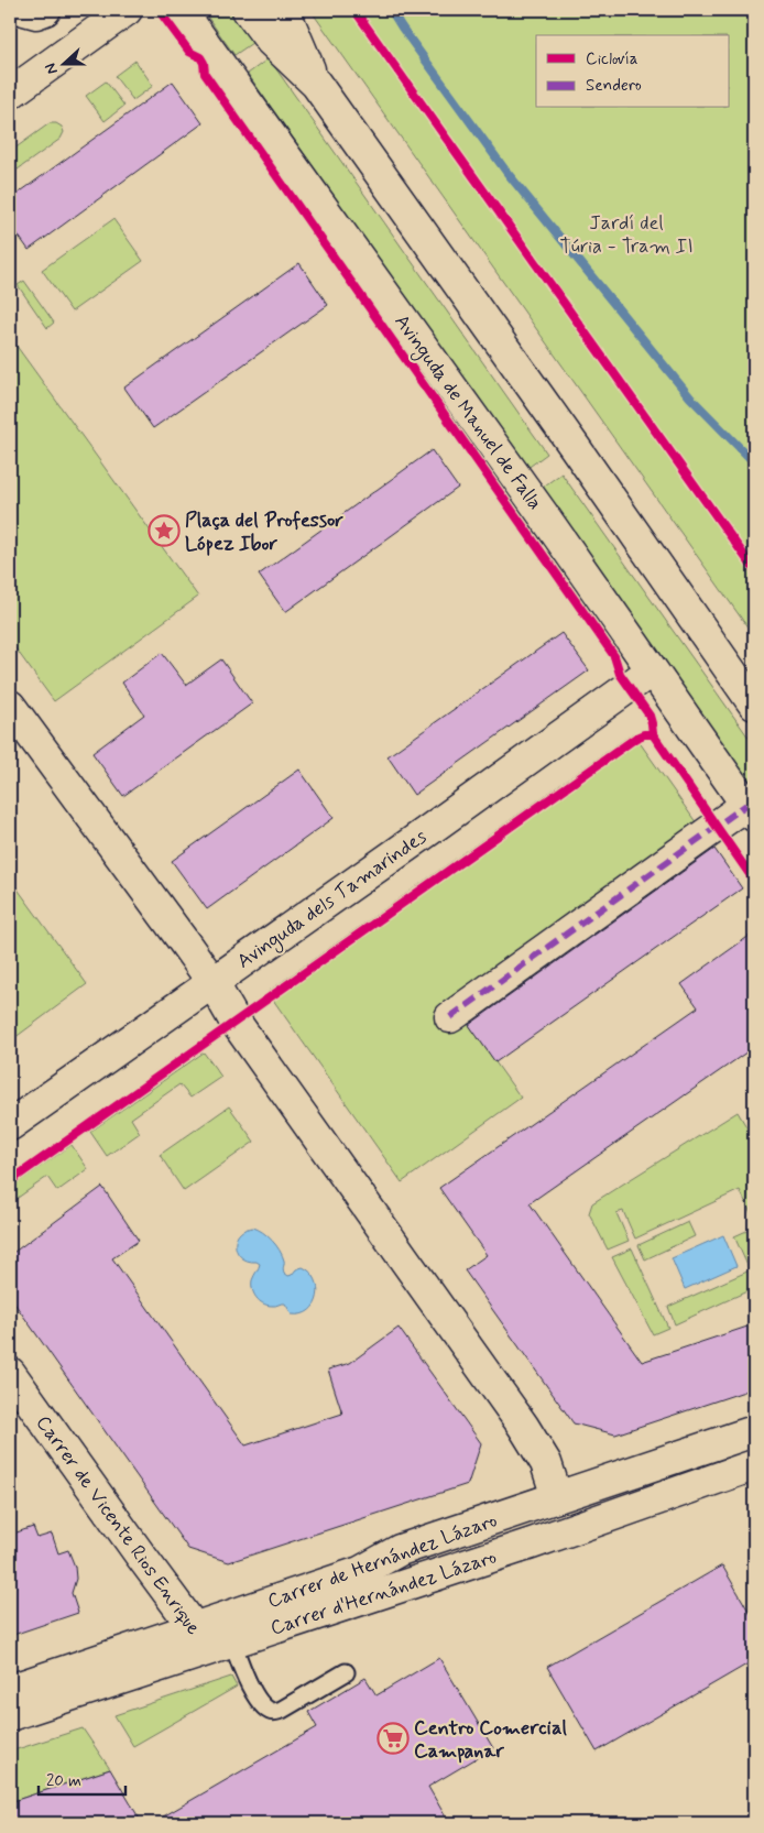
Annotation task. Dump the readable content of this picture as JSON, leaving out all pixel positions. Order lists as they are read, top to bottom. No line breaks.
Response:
{"streets":{"street":["Avinguda de Manuel de Falla","Avinguda dels Tamarindes","Carrer de Vicente Rios Enrique","Carrer de Hernández Lázaro","Carrer d'Hernández Lázaro"]},"crossings":[["Avinguda de Manuel de Falla","Avinguda dels Tamarindes"],["Carrer de Vicente Rios Enrique","Carrer de Hernández Lázaro"],["Carrer de Vicente Rios Enrique","Carrer d'Hernández Lázaro"],["Carrer de Hernández Lázaro","Carrer d'Hernández Lázaro"]],"parks":["Jardí del Túria - Tram II"],"places":{"place":["Plaça del Professor López Ibor"],"supermarket":["Centro Comercial Campanar"]},"legend":["Ciclovía","Sendero"],"scale_bar":"20 m","north":"left"}
